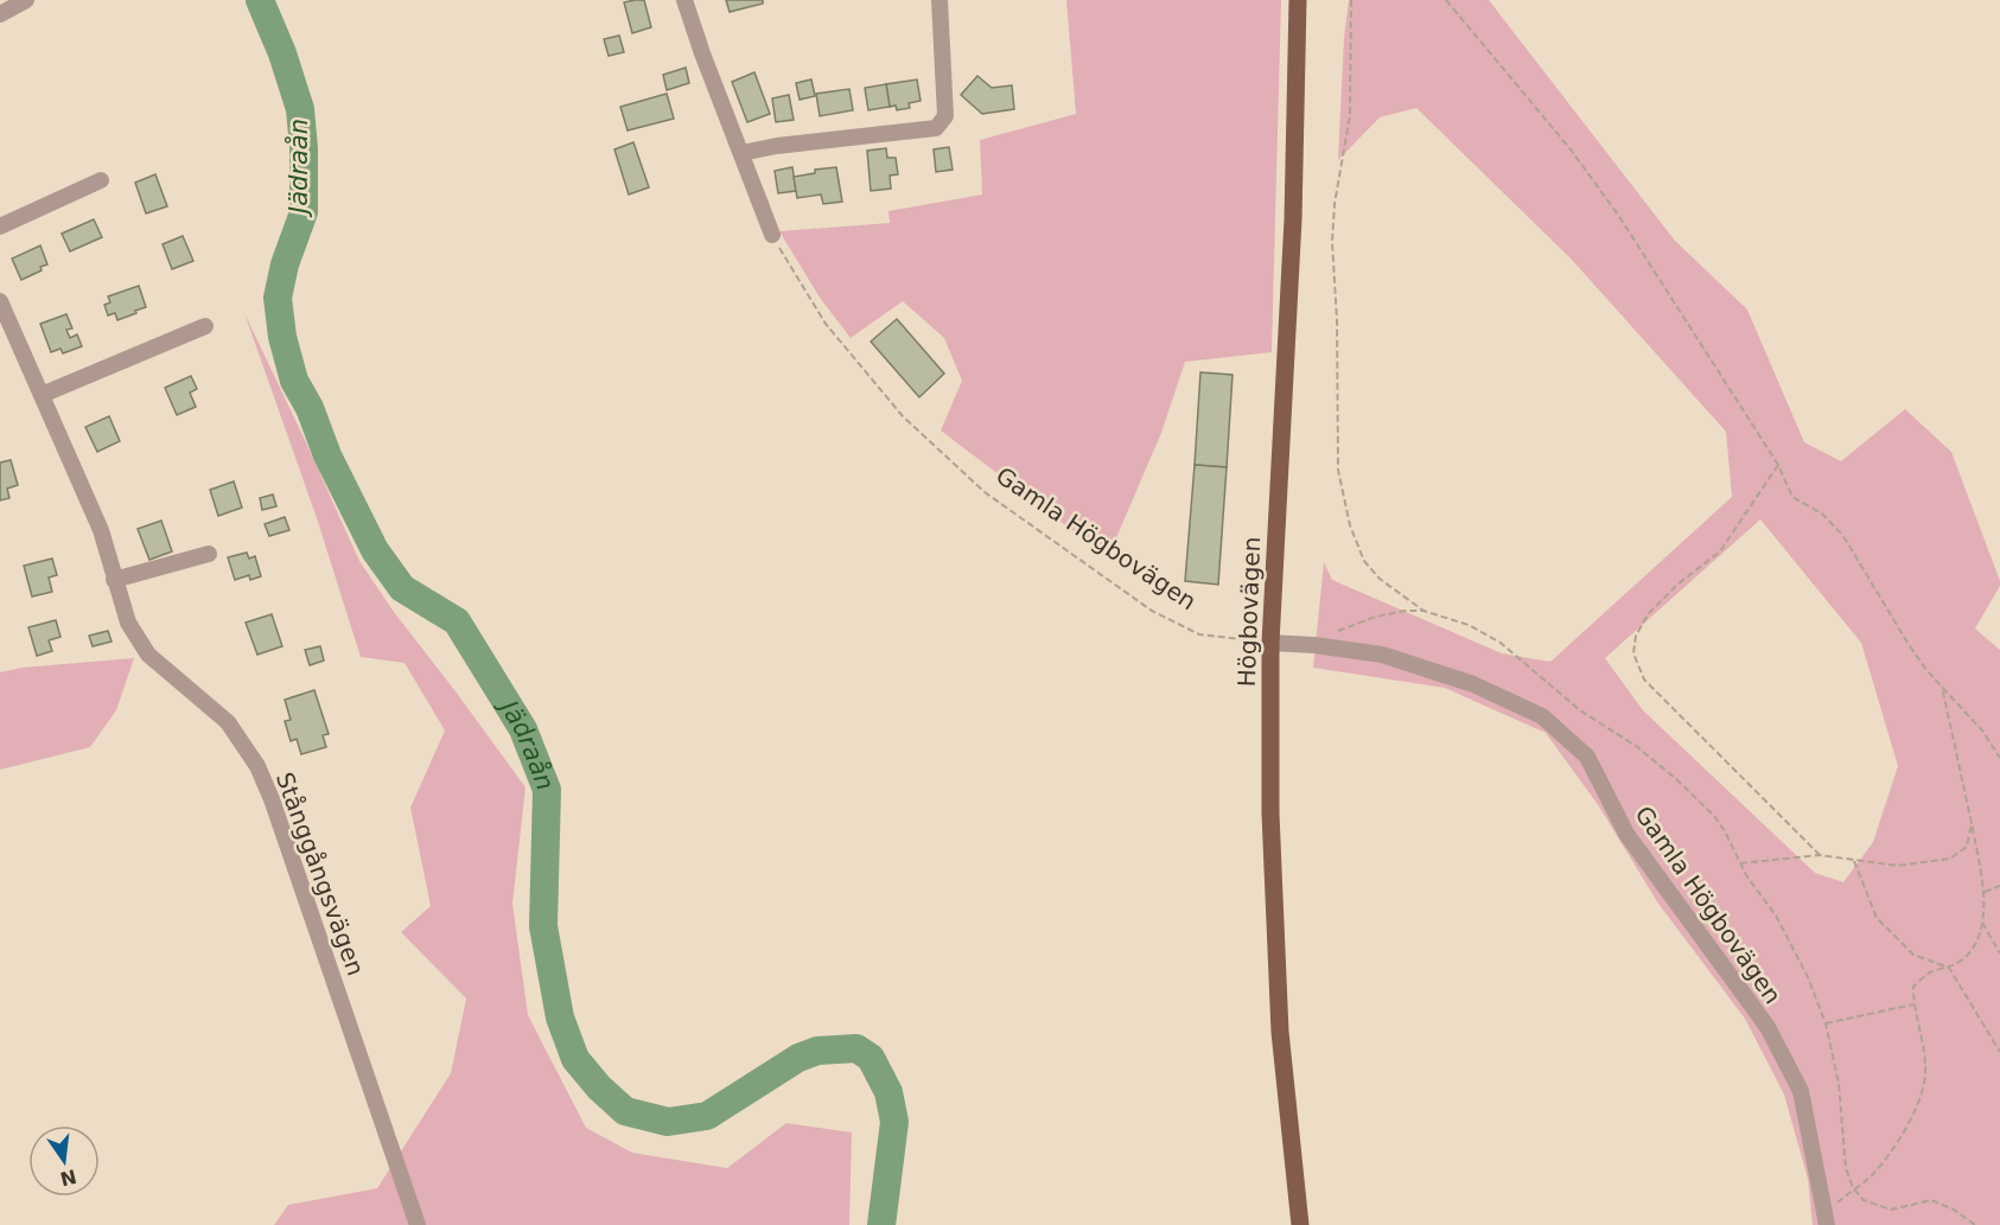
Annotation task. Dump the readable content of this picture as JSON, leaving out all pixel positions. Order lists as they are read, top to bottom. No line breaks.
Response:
{"streets":{"main road":["Högbovägen"],"street":["Gamla Högbovägen","Stånggångsvägen"]},"crossings":[["Gamla Högbovägen","Högbovägen"]],"water":["Jädraån"],"north":"bottom"}
